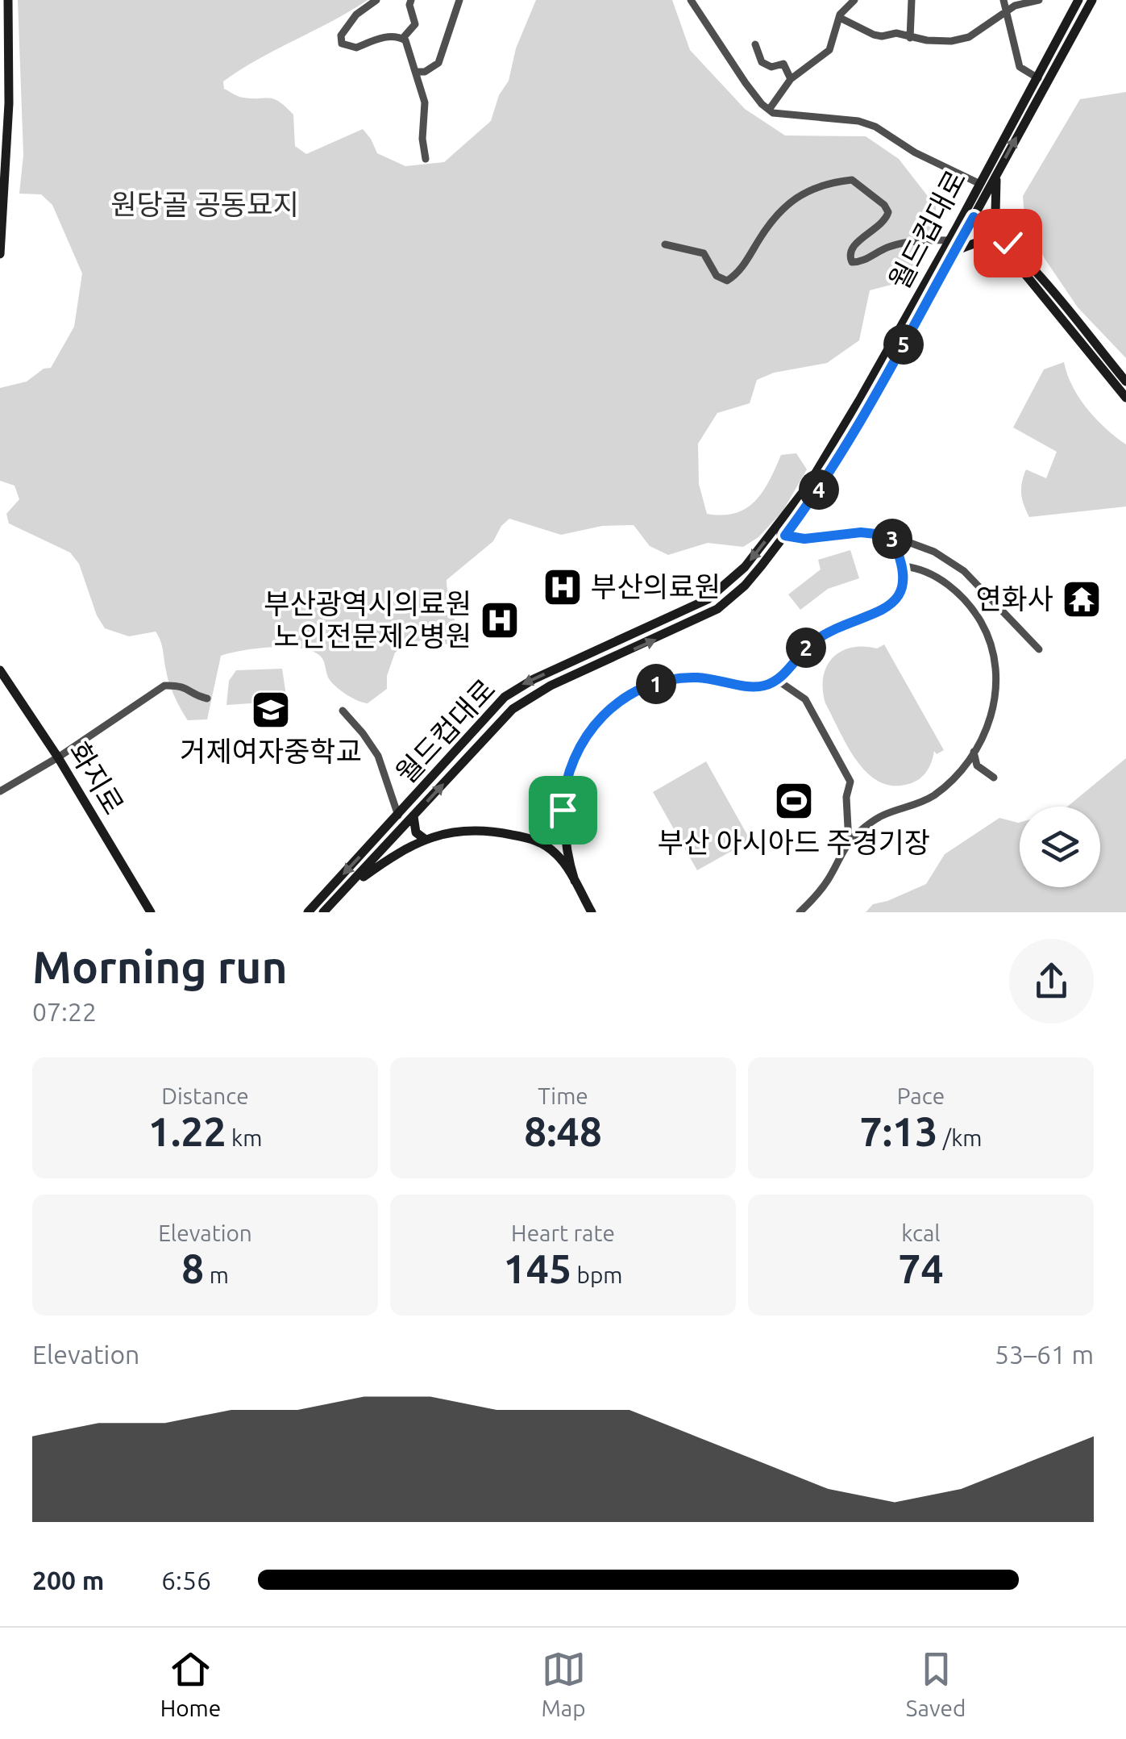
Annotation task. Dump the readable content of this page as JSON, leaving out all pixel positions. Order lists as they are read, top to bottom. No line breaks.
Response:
{"streets":{"main road":["월드컵대로","화지로"]},"parks":["원당골 공동묘지"],"places":{"hospital":["부산의료원","부산광역시의료원 노인전문제2병원"],"temple":["연화사"],"school or university":["거제여자중학교"],"sports":["부산 아시아드 주경기장"]},"page":{"pins":["5","4","3","2","1"],"heading":["Morning run","07:22"],"stats":[["Distance","1.22 km"],["Time","8:48"],["Pace","7:13 /km"],["Elevation","8 m"],["Heart rate","145 bpm"],["kcal","74"]],"chart":["Elevation","53–61 m"],"list":[{"name":"200 m","note":"6:56"}],"tabs":["Home","Map","Saved"]}}
